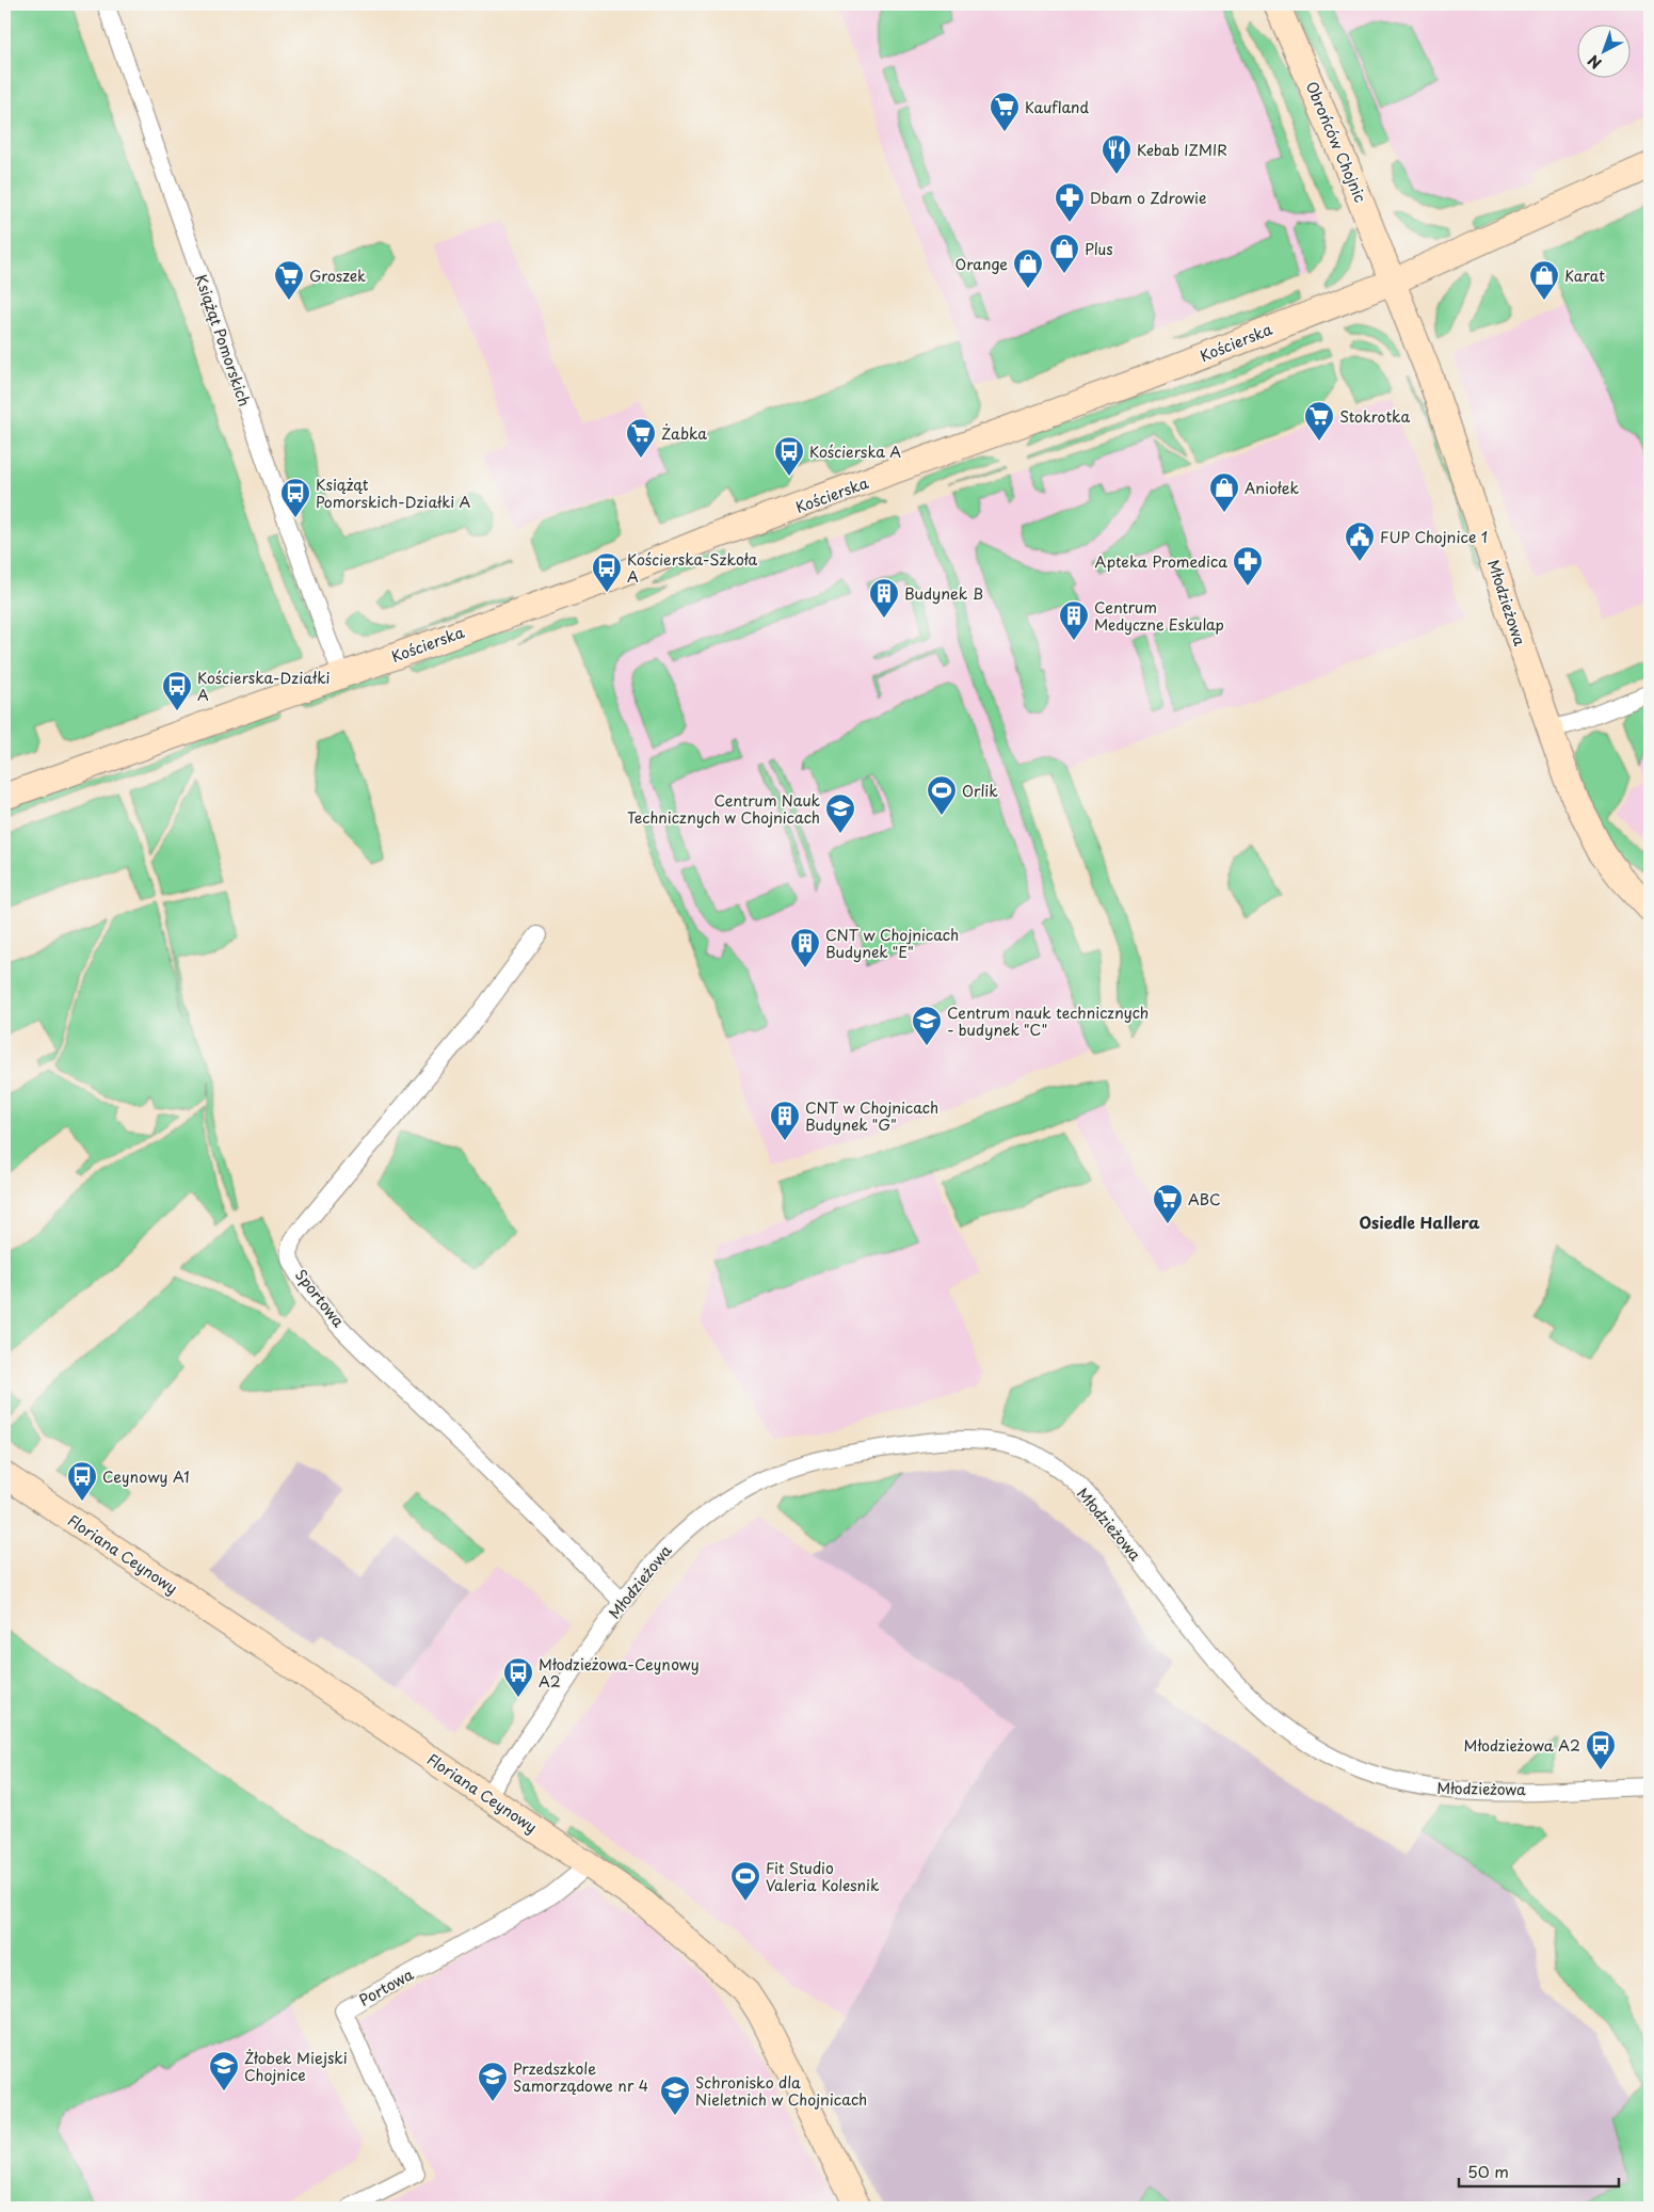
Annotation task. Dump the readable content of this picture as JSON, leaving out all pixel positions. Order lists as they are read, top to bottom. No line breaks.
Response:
{"streets":{"street":["Obrońców Chojnic","Książąt Pomorskich","Kościerska","Młodzieżowa","Sportowa","Floriana Ceynowy","Portowa"]},"crossings":[["Obrońców Chojnic","Kościerska"],["Obrońców Chojnic","Młodzieżowa"],["Książąt Pomorskich","Kościerska"],["Kościerska","Młodzieżowa"],["Młodzieżowa","Sportowa"],["Młodzieżowa","Floriana Ceynowy"],["Floriana Ceynowy","Portowa"]],"districts":["Osiedle Hallera"],"places":{"supermarket":["Kaufland","Groszek","Stokrotka","Żabka","ABC"],"restaurant":["Kebab IZMIR"],"pharmacy":["Dbam o Zdrowie","Apteka Promedica"],"shop":["Plus","Orange","Karat","Aniołek"],"bus stop":["Kościerska A","Książąt Pomorskich-Działki A","Kościerska-Szkoła A","Kościerska-Działki A","Ceynowy A1","Młodzieżowa-Ceynowy A2","Młodzieżowa A2"],"public building":["FUP Chojnice 1"],"building":["Budynek B","Centrum Medyczne Eskulap","CNT w Chojnicach Budynek \"E\"","CNT w Chojnicach Budynek \"G\""],"sports":["Orlik","Fit Studio Valeria Kolesnik"],"school or university":["Centrum Nauk Technicznych w Chojnicach","Centrum nauk technicznych - budynek \"C\"","Żłobek Miejski Chojnice","Przedszkole Samorządowe nr 4","Schronisko dla Nieletnich w Chojnicach"]},"scale_bar":"50 m","north":"bottom left"}
